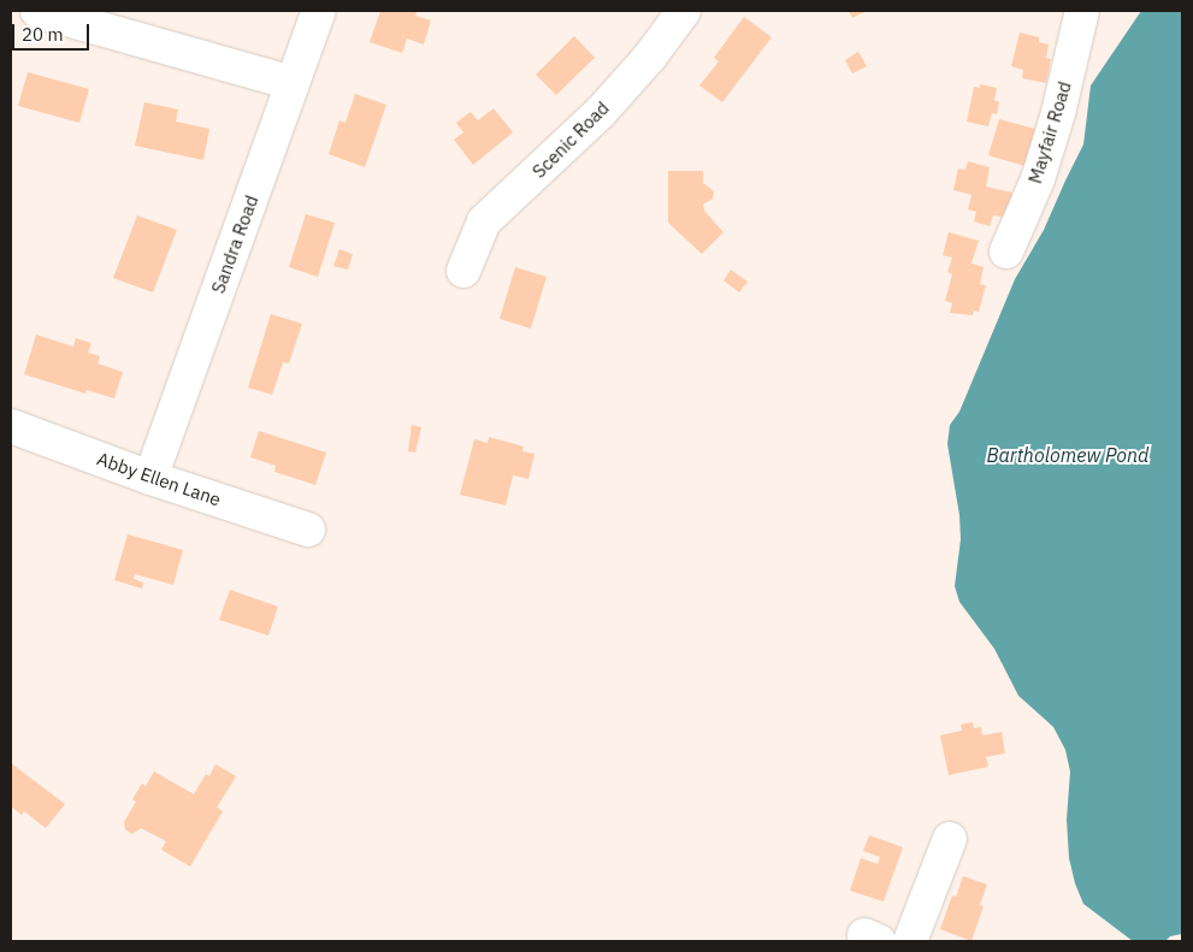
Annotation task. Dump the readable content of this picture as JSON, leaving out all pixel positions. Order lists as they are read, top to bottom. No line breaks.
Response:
{"streets":{"street":["Mayfair Road","Scenic Road","Sandra Road","Abby Ellen Lane"]},"crossings":[["Sandra Road","Abby Ellen Lane"]],"water":["Bartholomew Pond"],"scale_bar":"20 m"}
